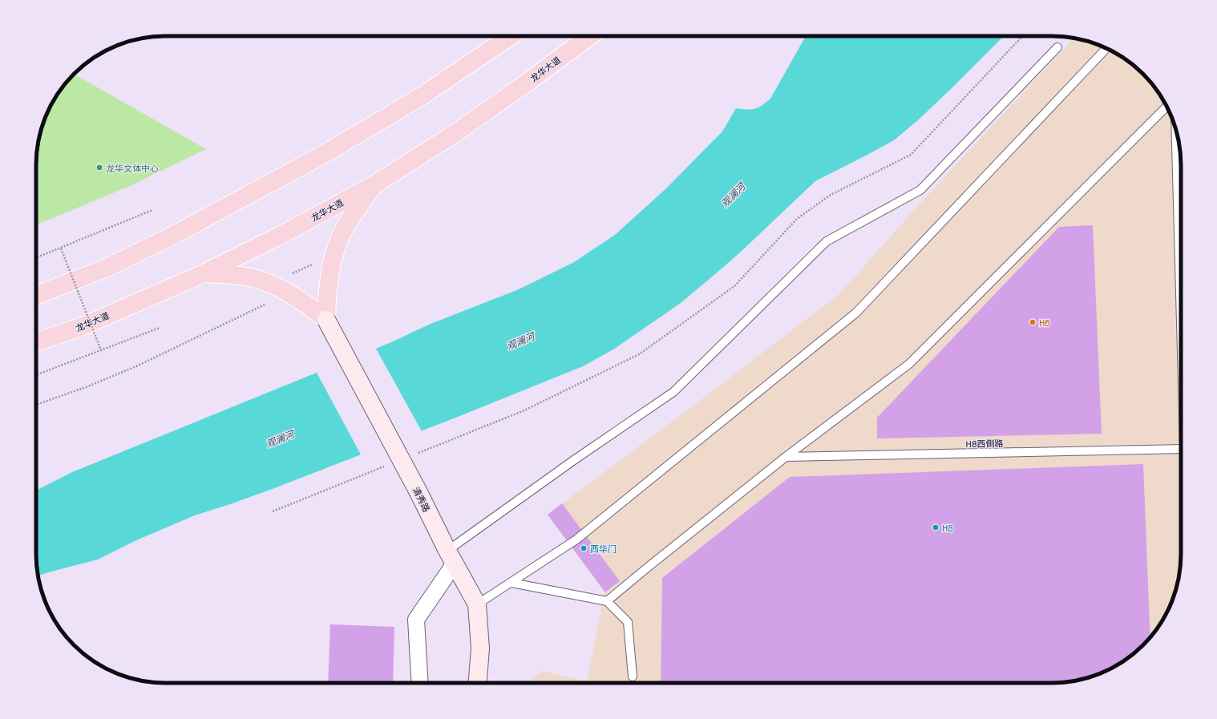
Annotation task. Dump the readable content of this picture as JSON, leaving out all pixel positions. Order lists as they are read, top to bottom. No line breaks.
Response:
{"streets":{"main road":["龙华大道"],"street":["清秀路"],"lane":["H8西側路"]},"water":["观澜河"],"places":["龙华文体中心","H6","H8","西华门"]}
